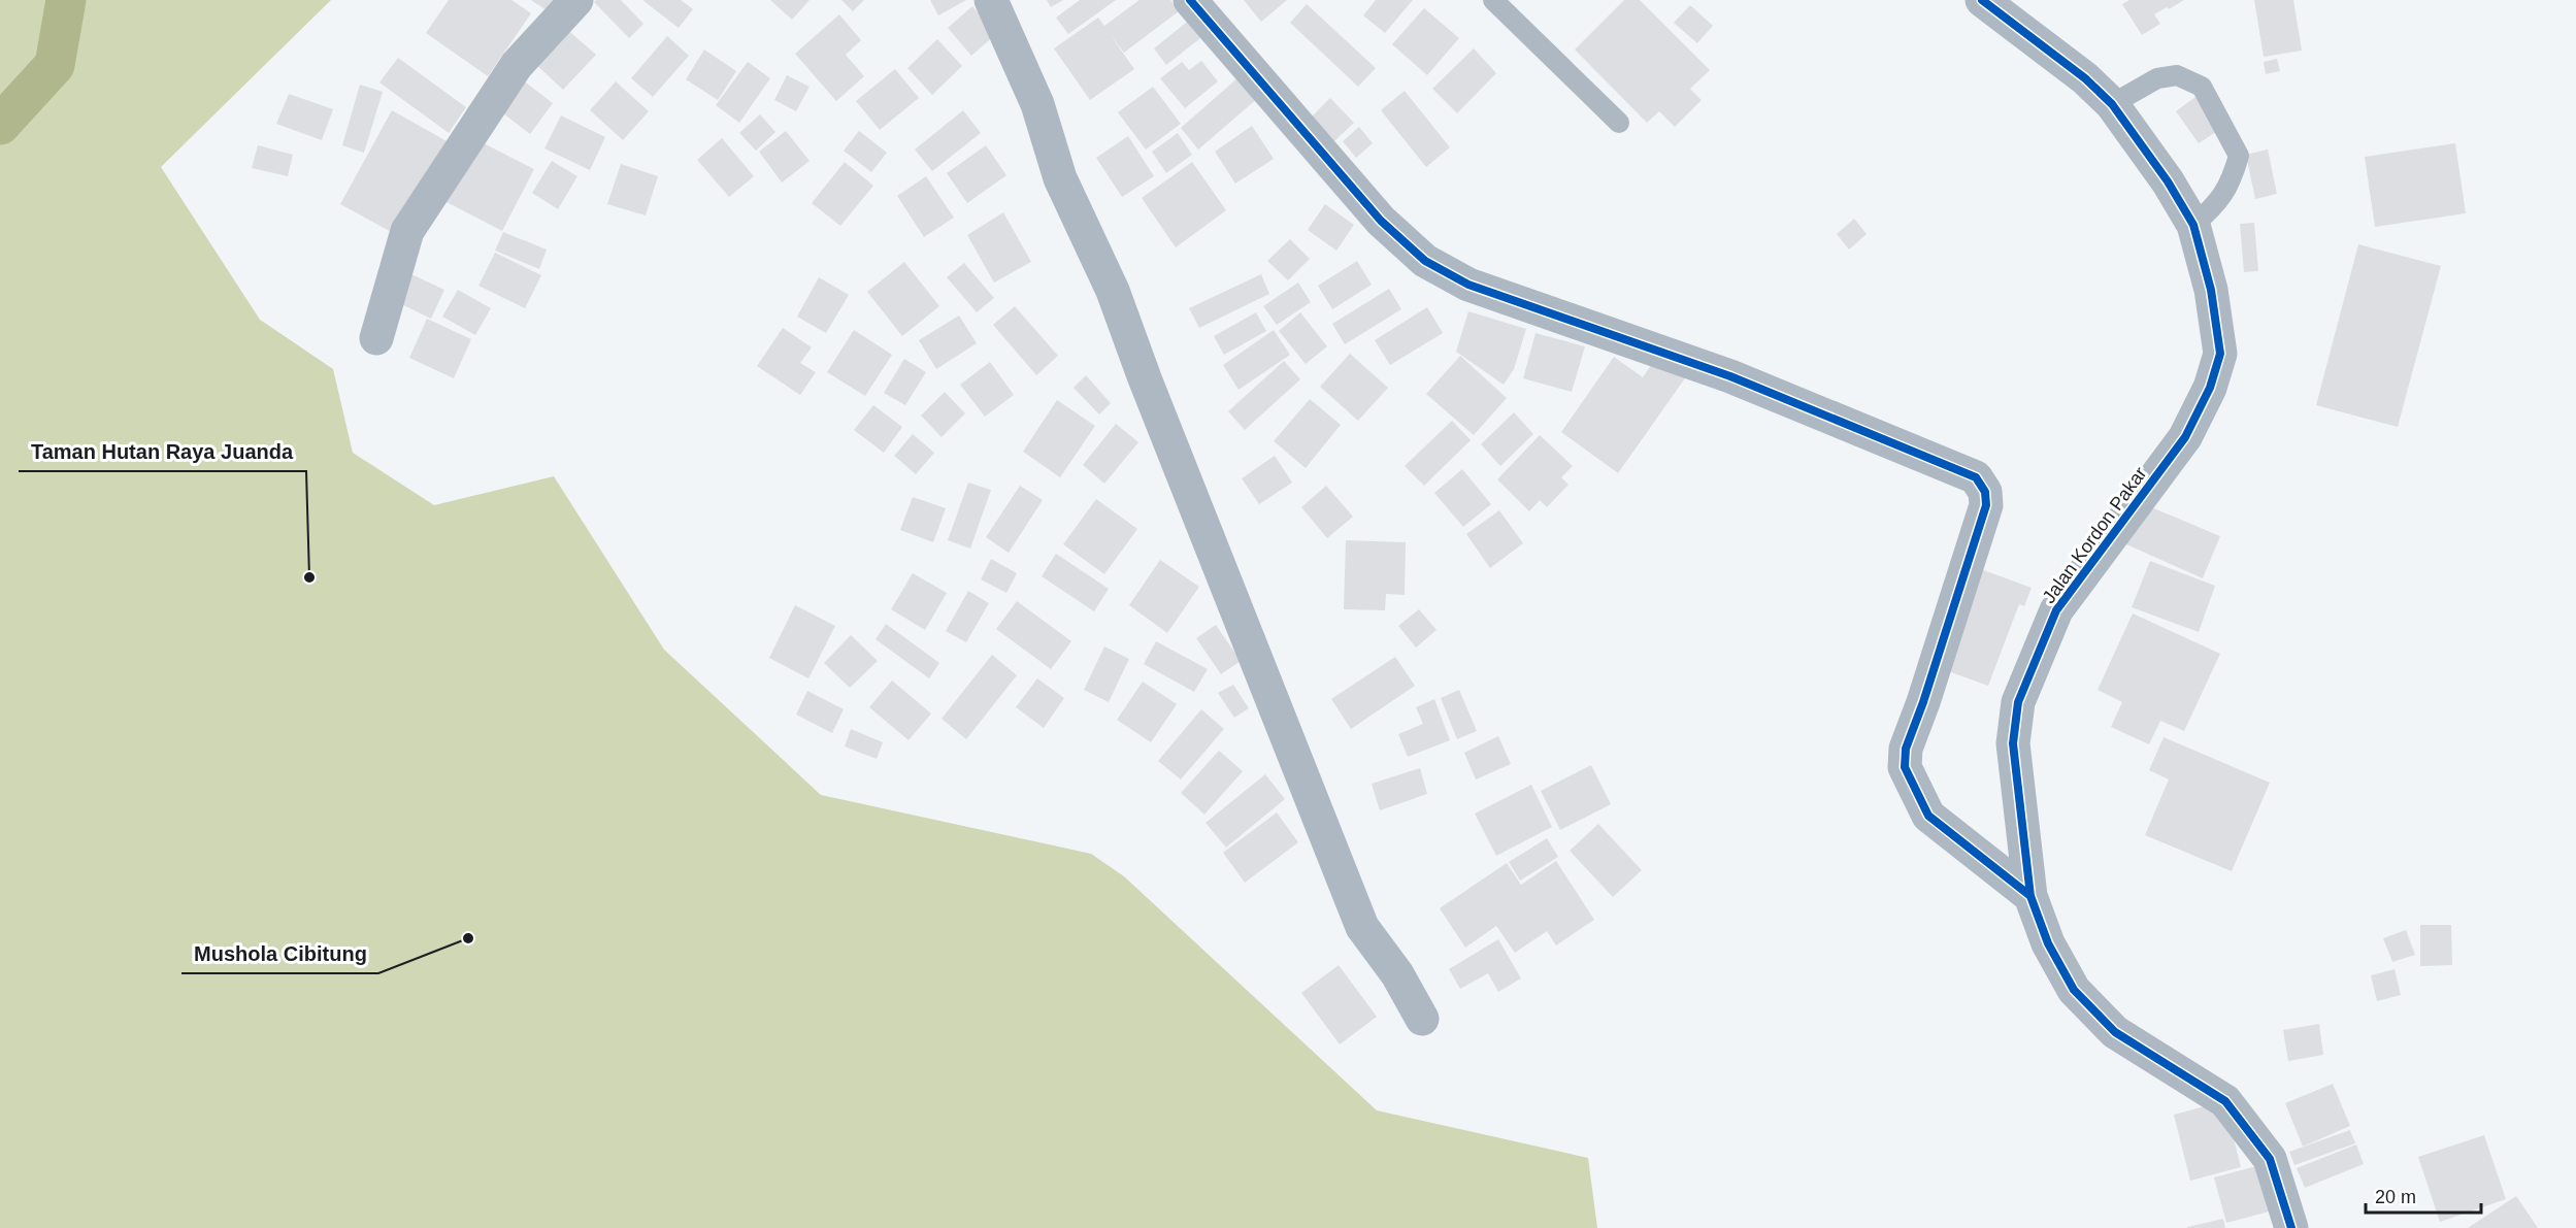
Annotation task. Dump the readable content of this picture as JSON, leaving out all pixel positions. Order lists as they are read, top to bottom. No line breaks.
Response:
{"streets":{"street":["Jalan Kordon Pakar"]},"places":["Taman Hutan Raya Juanda","Mushola Cibitung"],"scale_bar":"20 m"}
